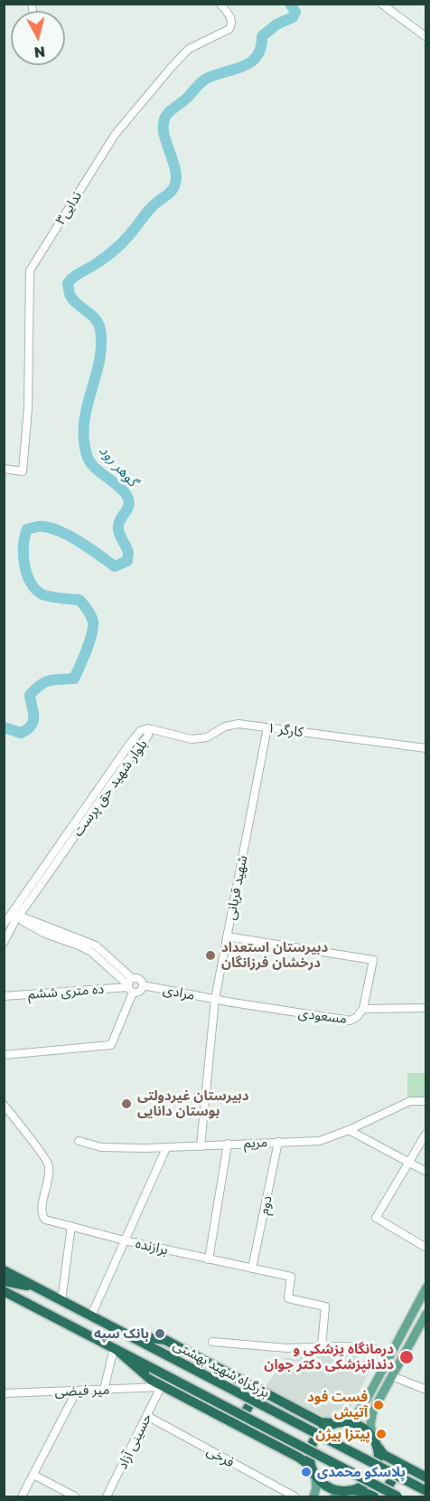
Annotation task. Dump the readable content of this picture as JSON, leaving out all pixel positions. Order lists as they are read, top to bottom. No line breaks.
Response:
{"streets":{"highway":["بزرگراه شهید بهشتی"],"street":["ندایی۳","کارگر ۱","بلوار شهید حق پرست","شهید قربانی","ده متری ششم","مرادی","مسعودی","مریم","دوم","برازنده","میر فیضی","حسینی آزاد","فرخی"]},"crossings":[["کارگر ۱","بلوار شهید حق پرست"],["کارگر ۱","شهید قربانی"],["شهید قربانی","مرادی"],["شهید قربانی","مسعودی"],["شهید قربانی","مریم"],["مرادی","مسعودی"],["مریم","دوم"],["دوم","برازنده"],["میر فیضی","حسینی آزاد"],["حسینی آزاد","فرخی"]],"water":["گوهر رود"],"places":["دبیرستان استعداد درخشان فرزانگان","دبیرستان غیردولتی بوستان دانایی","بانک سپه","درمانگاه پزشکی و دندانپزشکی دکتر جوان","فست فود آتیش","پیتزا بیژن","پلاسکو محمدی"],"north":"bottom"}
